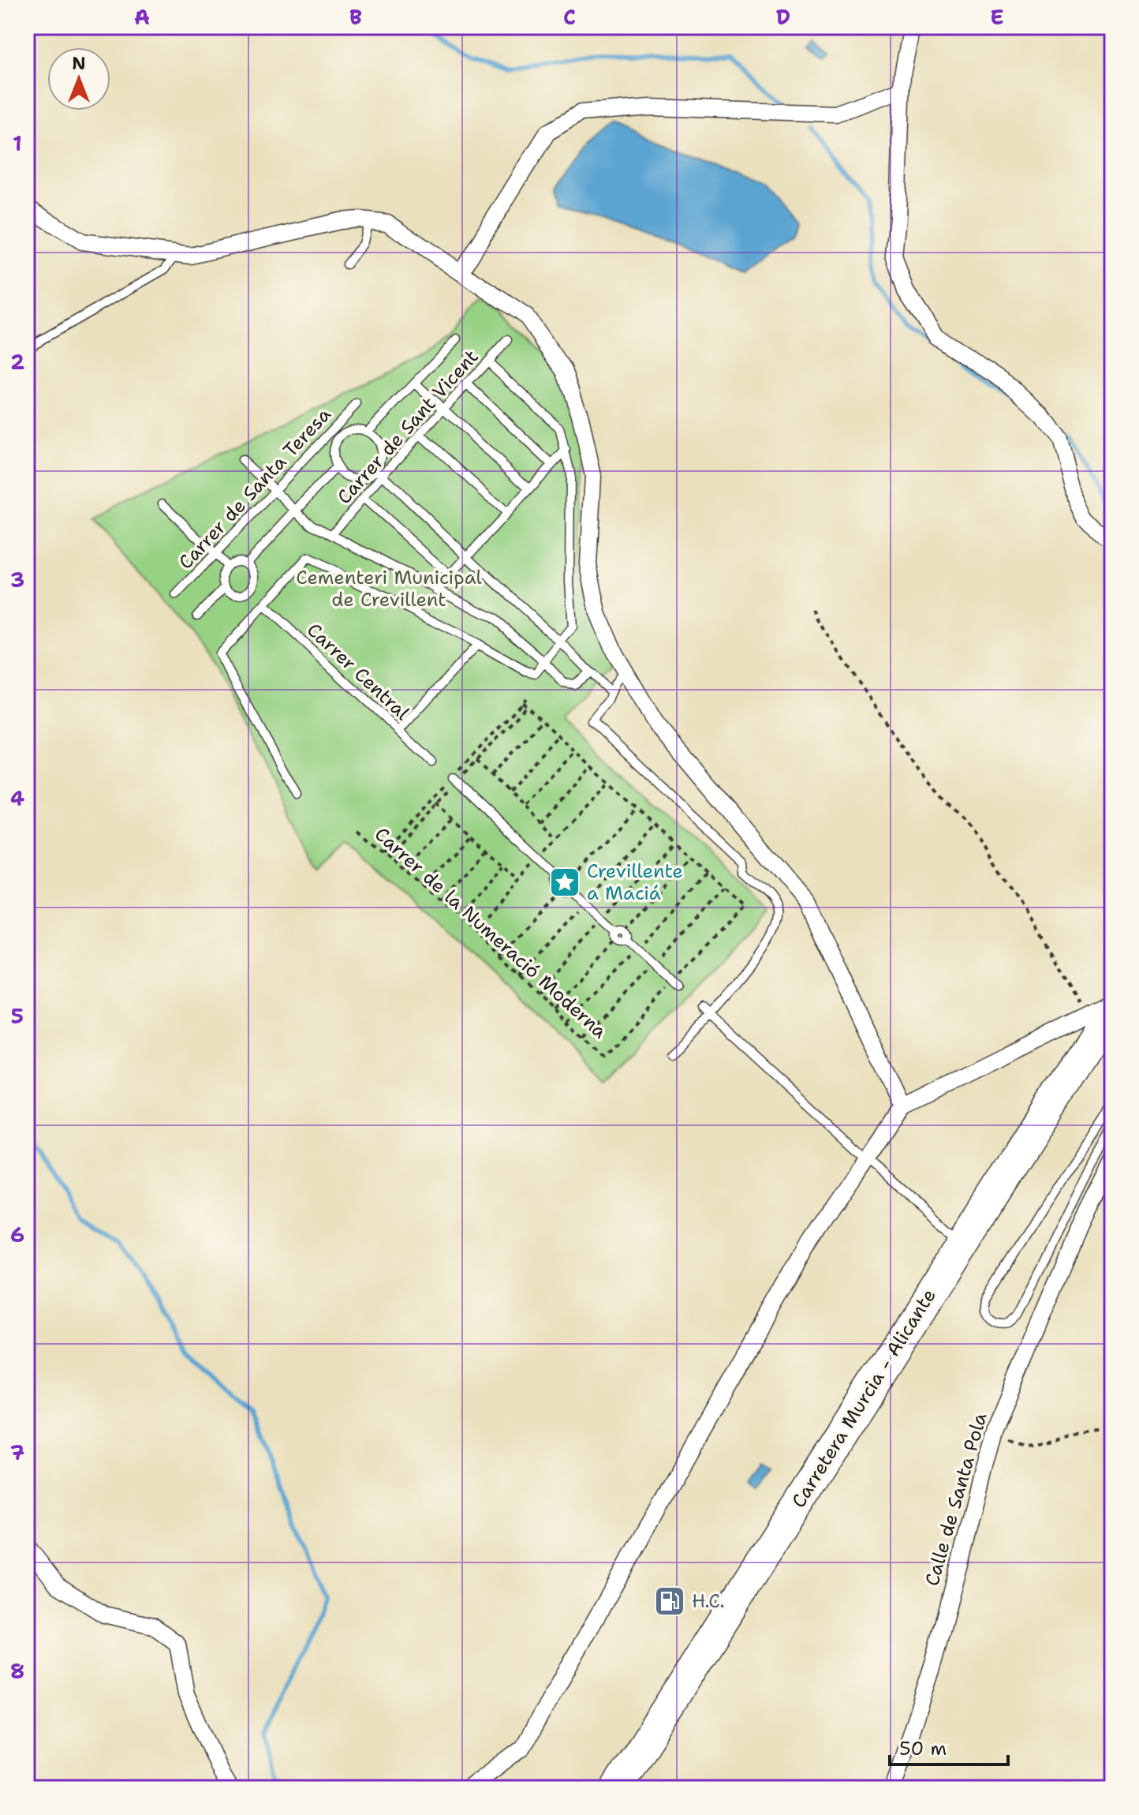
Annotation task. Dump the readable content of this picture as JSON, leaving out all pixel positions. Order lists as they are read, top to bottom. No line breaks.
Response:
{"streets":{"highway":["Carretera Murcia - Alicante"],"street":["Calle de Santa Pola"],"lane":["Carrer de Sant Vicent","Carrer de Santa Teresa","Carrer Central"],"path":["Carrer de la Numeració Moderna"]},"parks":["Cementeri Municipal de Crevillent"],"places":{"place":["Crevillente a Maciá"],"fuel station":["H.C."]},"scale_bar":"50 m","north":"top","grid":{"columns":["A","B","C","D","E"],"rows":["1","2","3","4","5","6","7","8"]}}
